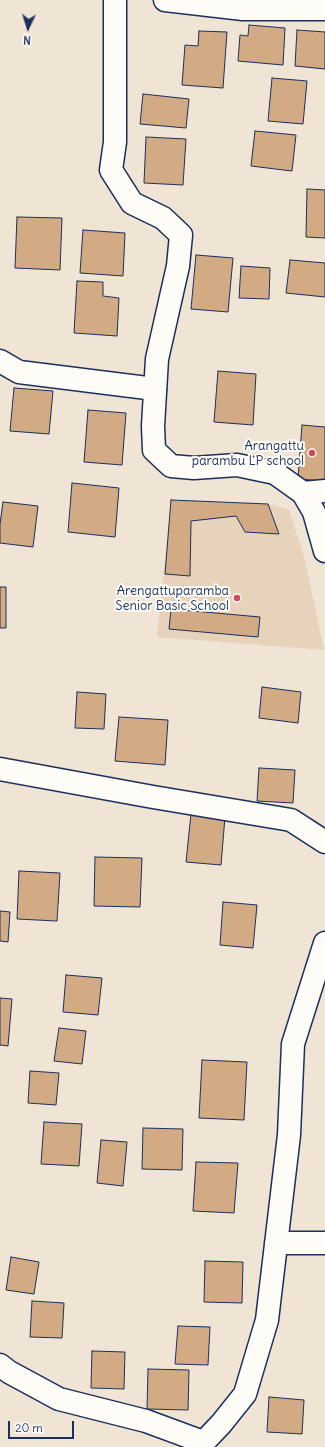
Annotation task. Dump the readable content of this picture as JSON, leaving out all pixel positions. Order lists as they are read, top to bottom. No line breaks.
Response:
{"places":["Arangattu parambu LP school","Arengattuparamba Senior Basic School"],"scale_bar":"20 m","north":"bottom"}
